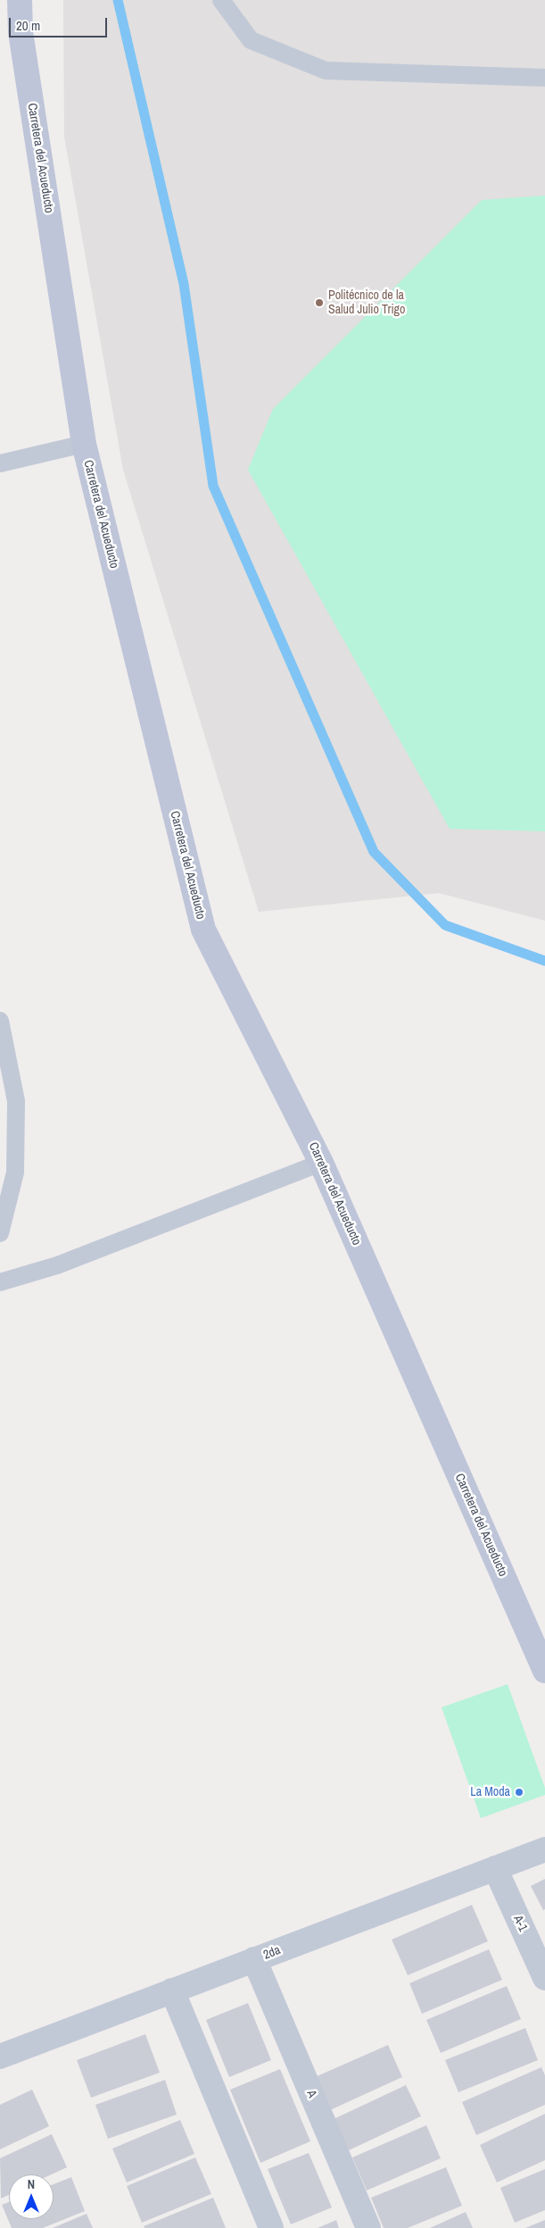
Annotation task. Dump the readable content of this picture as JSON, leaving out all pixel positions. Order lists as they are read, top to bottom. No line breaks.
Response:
{"streets":{"street":["Carretera del Acueducto","A-1","2da","A"]},"crossings":[["A-1","2da"],["2da","A"]],"places":["Politécnico de la Salud Julio Trigo","La Moda"],"scale_bar":"20 m","north":"top"}
